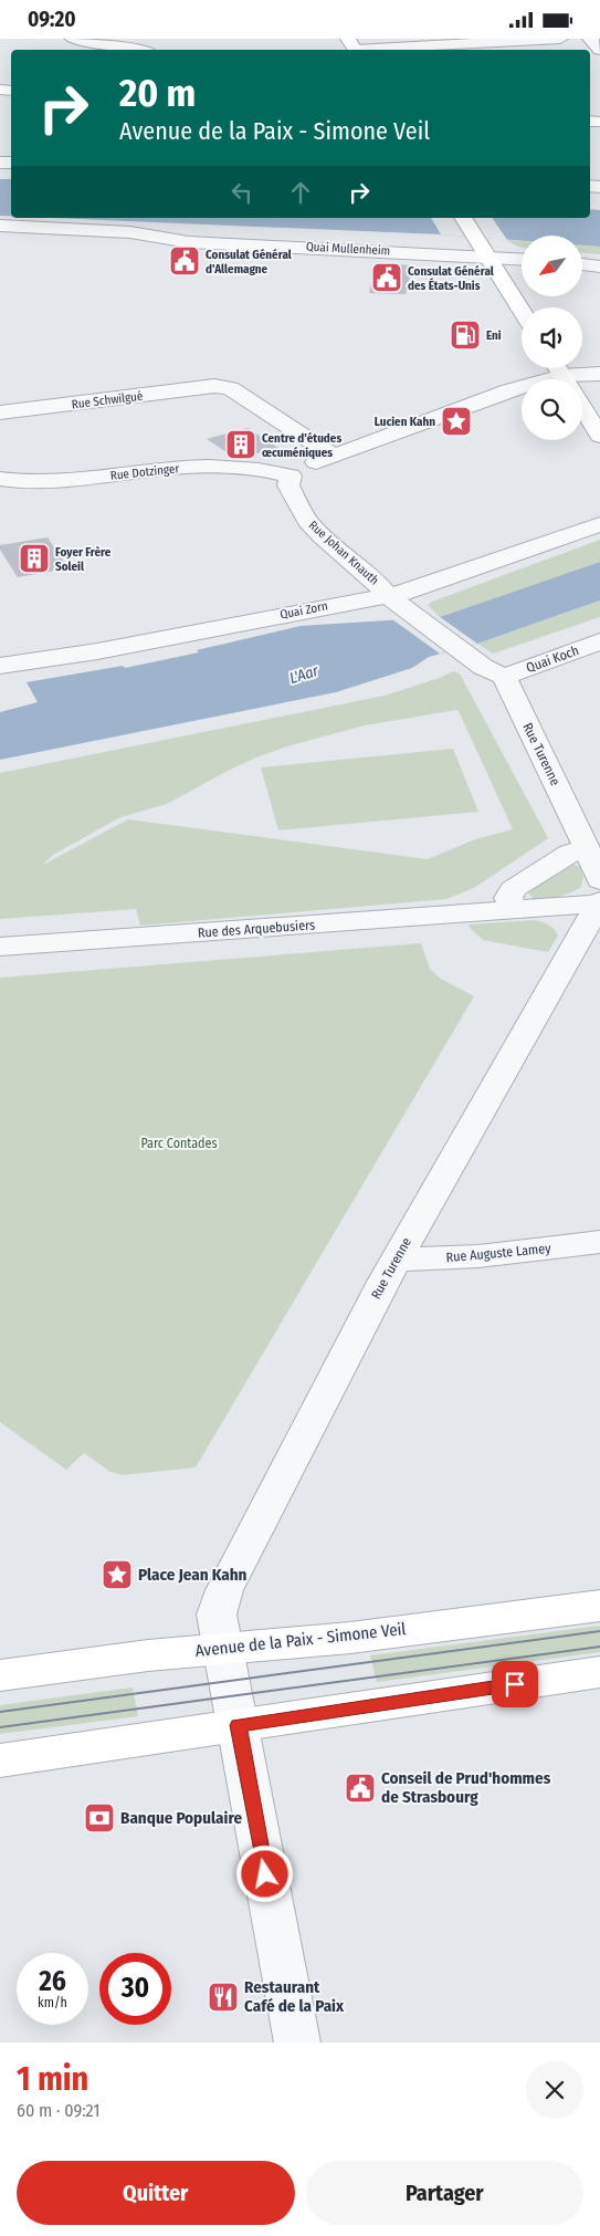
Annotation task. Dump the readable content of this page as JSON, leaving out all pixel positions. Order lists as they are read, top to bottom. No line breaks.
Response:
{"streets":{"main road":["Avenue de la Paix - Simone Veil"],"street":["Quai Mullenheim","Rue Schwilgué","Rue Dotzinger","Rue Johan Knauth","Quai Zorn","Quai Koch","Rue Turenne","Rue des Arquebusiers","Rue Auguste Lamey"]},"crossings":[["Rue Dotzinger","Rue Johan Knauth"],["Rue Johan Knauth","Quai Zorn"],["Rue Johan Knauth","Quai Koch"],["Rue Johan Knauth","Rue Turenne"],["Quai Koch","Rue Turenne"],["Rue Turenne","Rue des Arquebusiers"],["Rue Turenne","Rue Auguste Lamey"],["Rue Turenne","Avenue de la Paix - Simone Veil"]],"water":["L'Aar"],"parks":["Parc Contades"],"places":{"public building":["Consulat Général d'Allemagne","Consulat Général des États-Unis","Conseil de Prud'hommes de Strasbourg"],"fuel station":["Eni"],"place":["Lucien Kahn","Place Jean Kahn"],"building":["Centre d'études œcuméniques","Foyer Frère Soleil"],"bank":["Banque Populaire"],"restaurant":["Restaurant Café de la Paix"]},"north":"bottom left","page":{"status":"09:20","turn":["20 m","Avenue de la Paix - Simone Veil"],"speed":"26 km/h","limit":"30","heading":["1 min","60 m · 09:21"],"buttons":["Quitter","Partager"]}}
